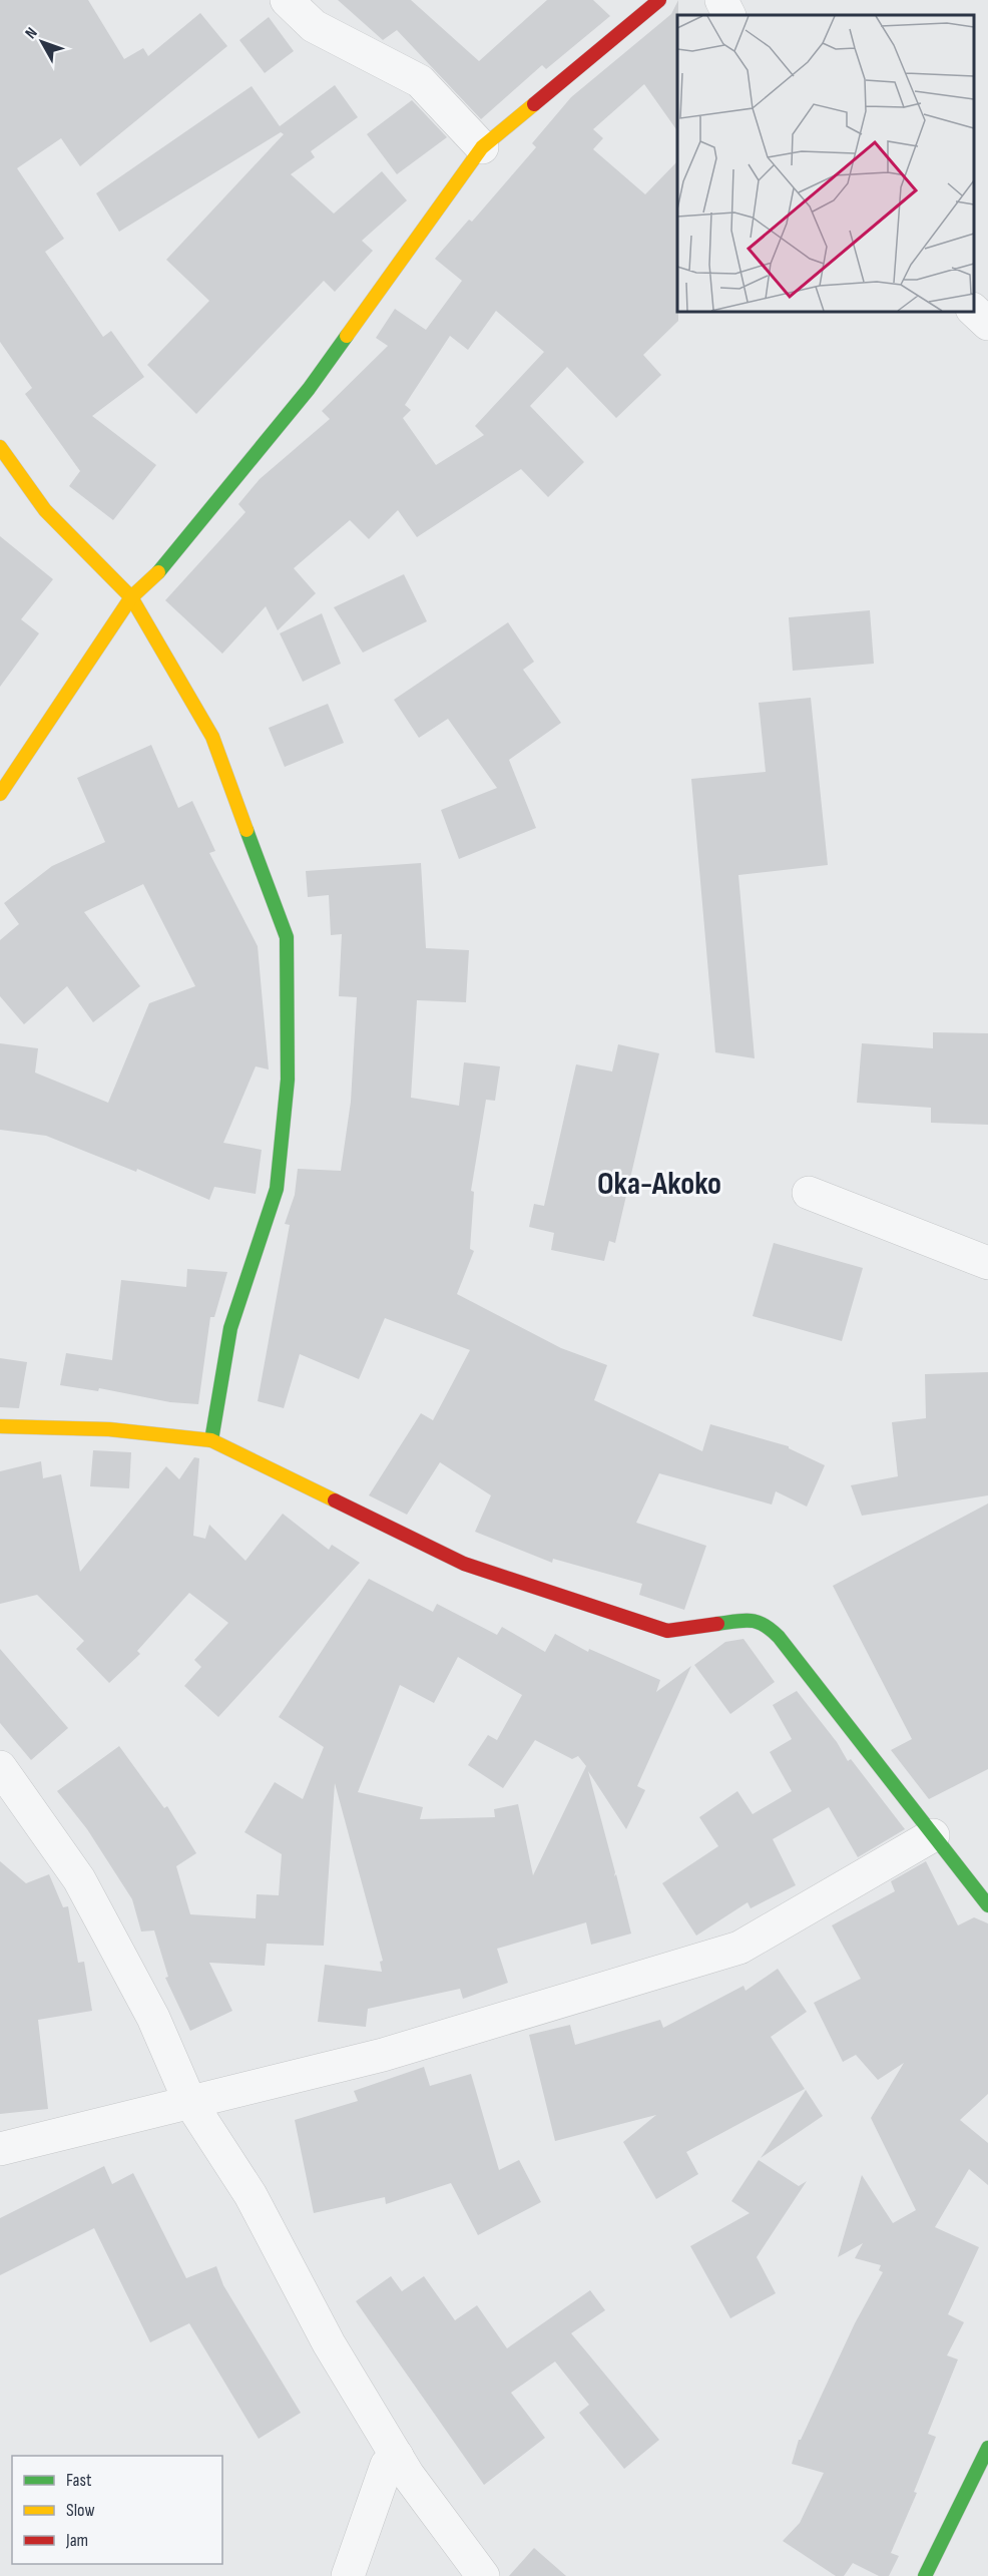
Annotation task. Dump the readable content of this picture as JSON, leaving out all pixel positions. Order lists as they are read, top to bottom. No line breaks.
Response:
{"districts":["Oka-Akoko"],"legend":["Fast","Slow","Jam"],"north":"top left"}
